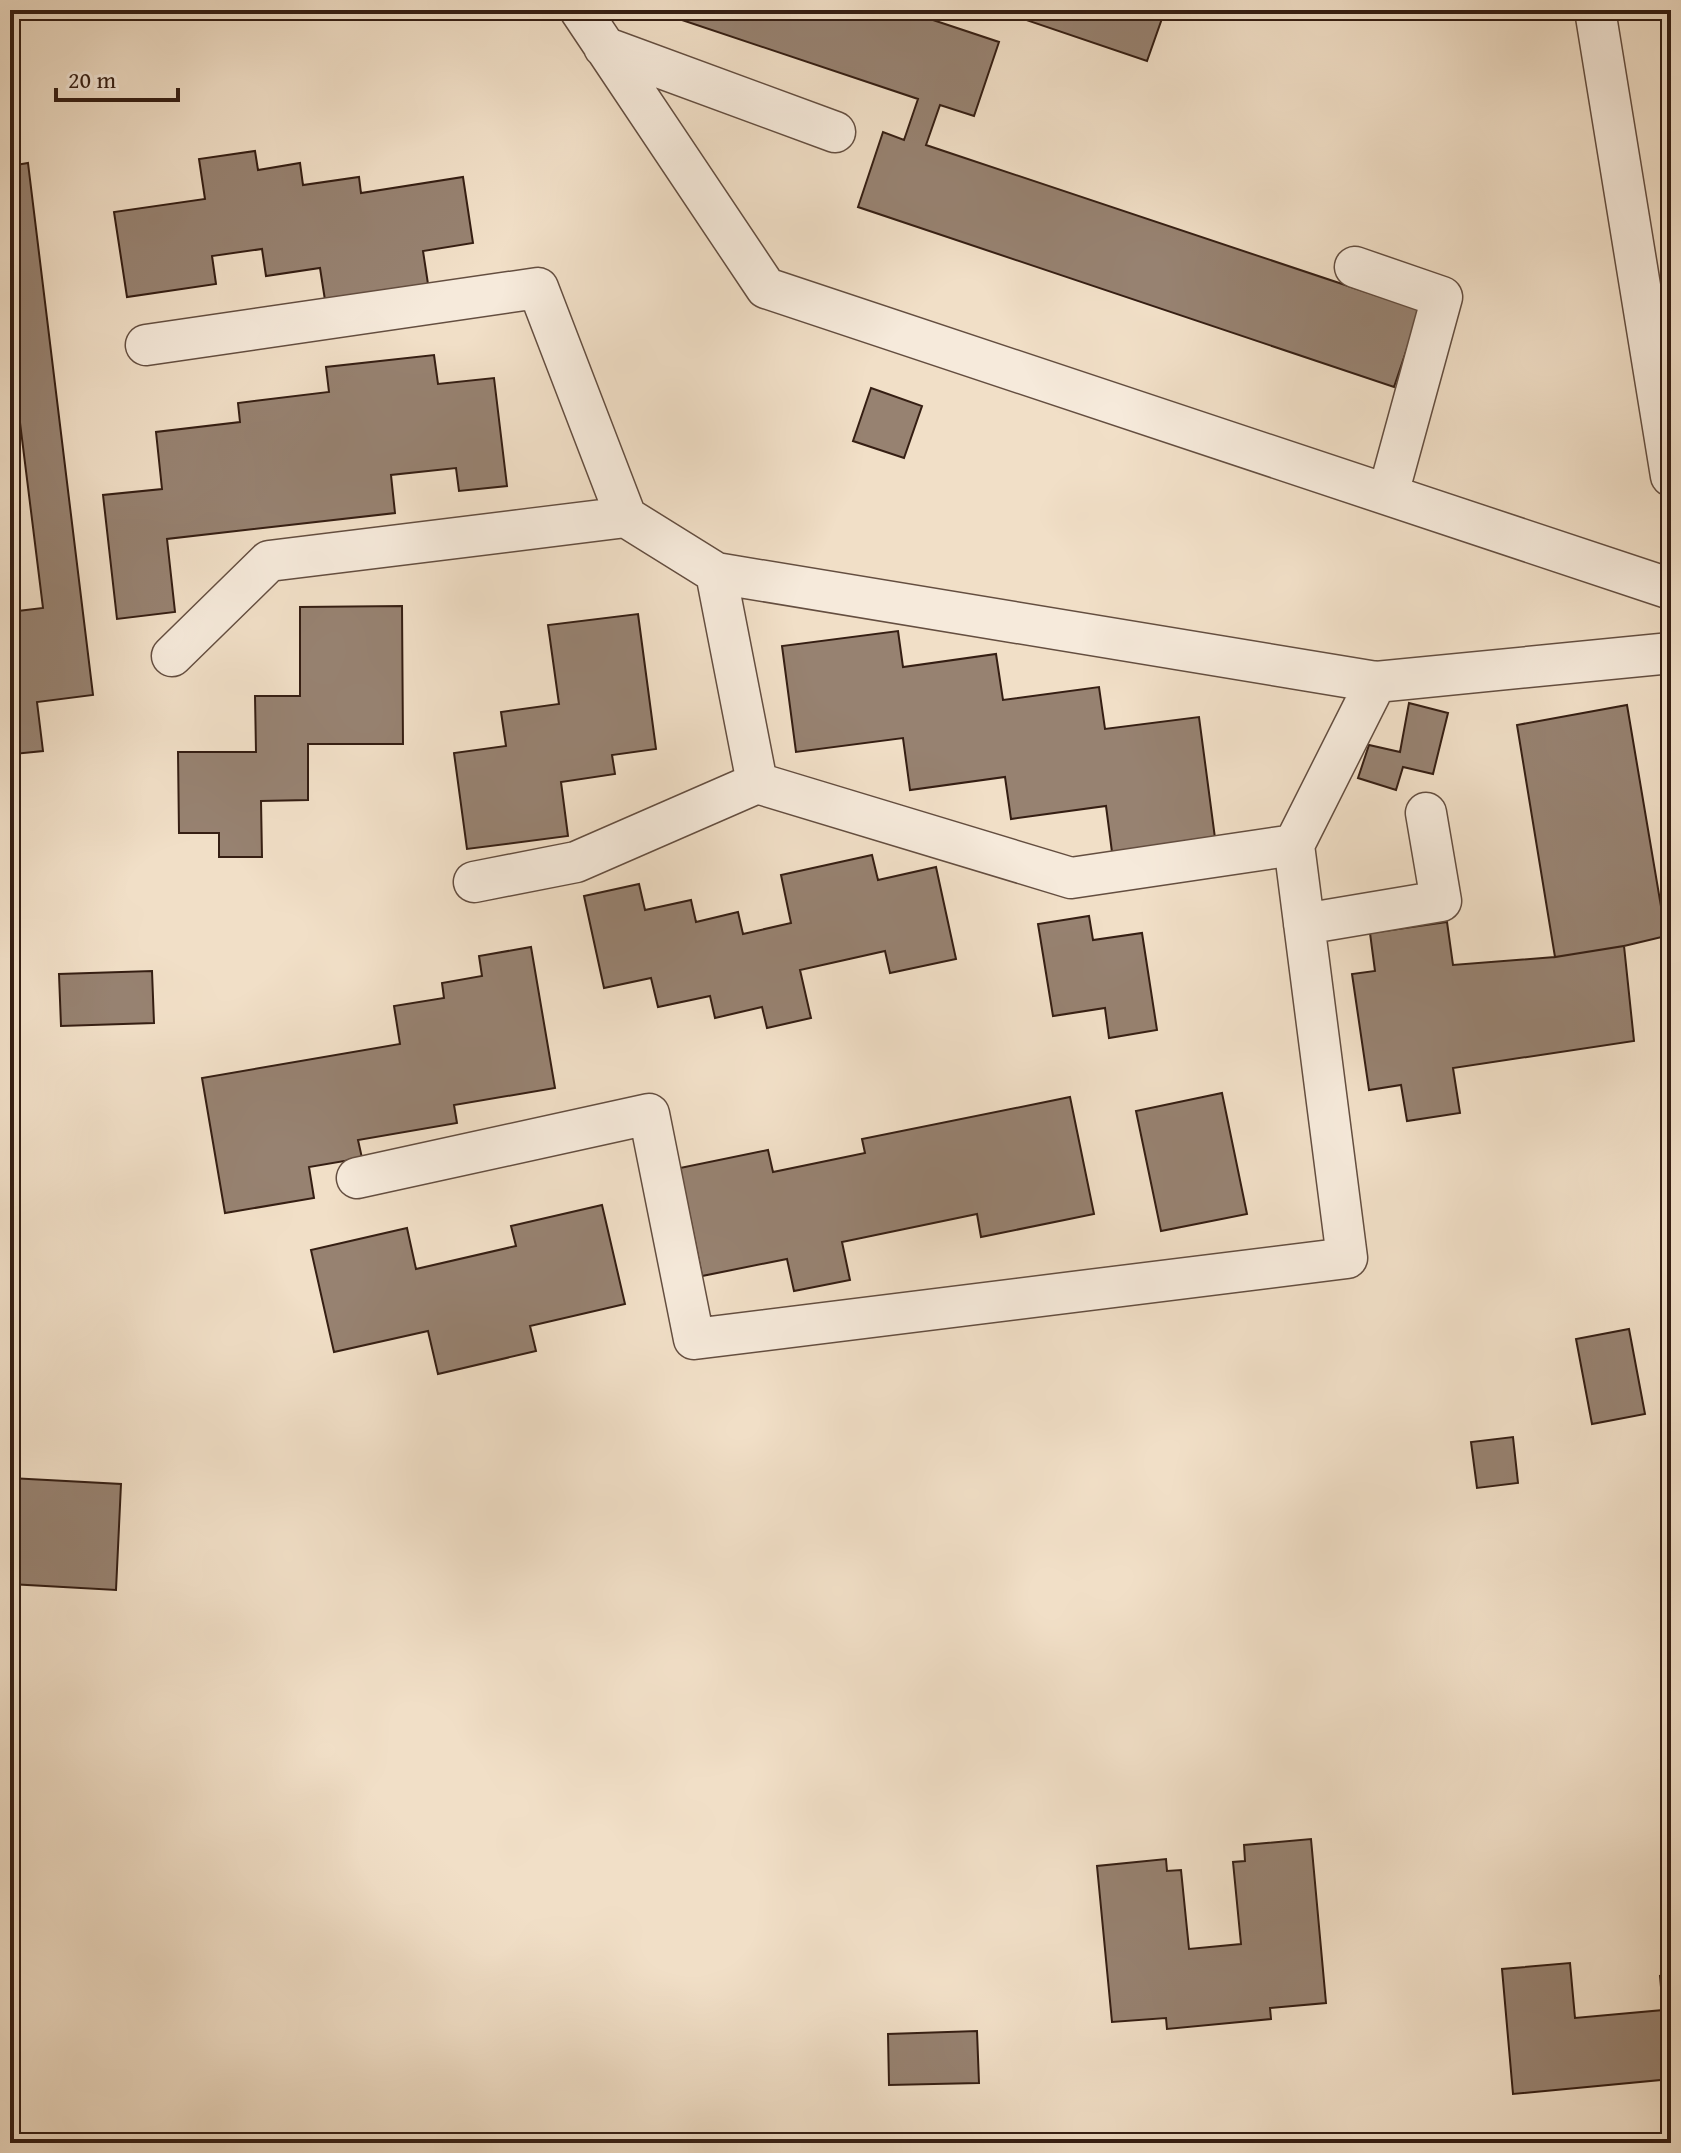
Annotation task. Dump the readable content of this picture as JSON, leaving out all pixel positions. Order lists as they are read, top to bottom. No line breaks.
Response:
{"scale_bar":"20 m"}
